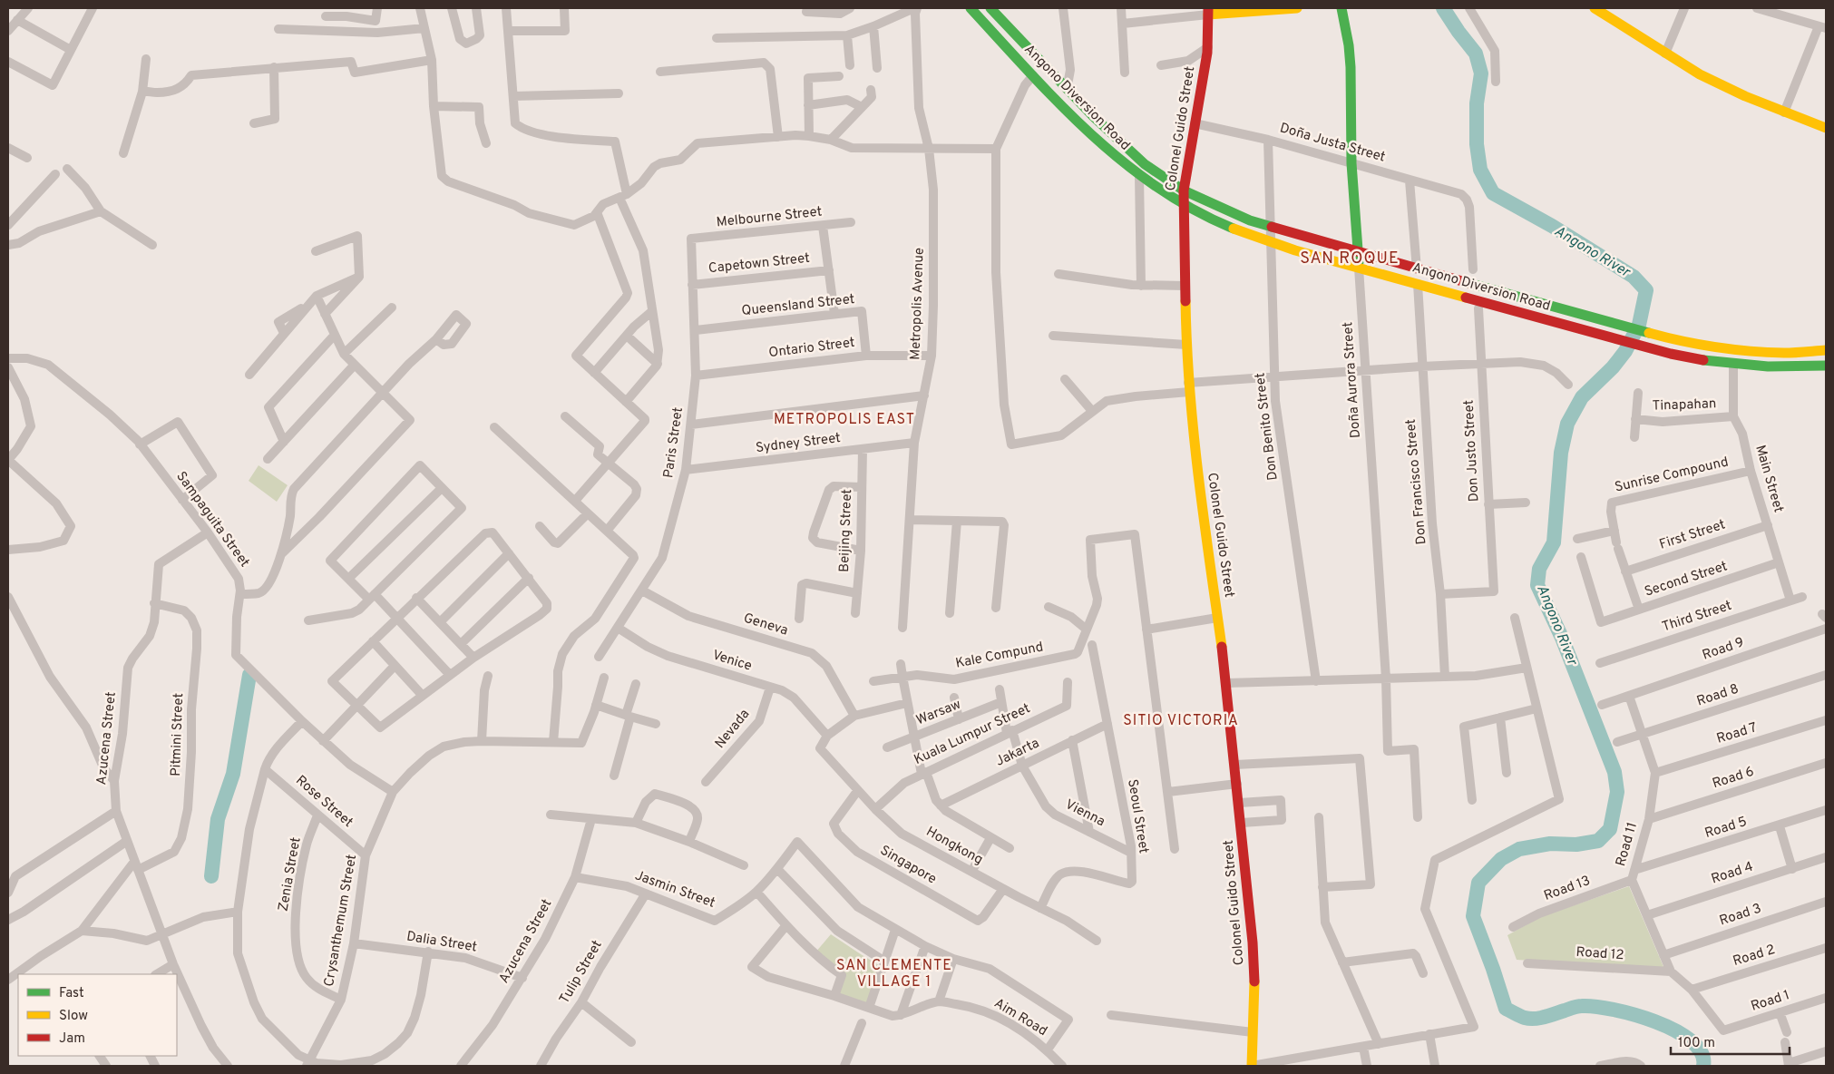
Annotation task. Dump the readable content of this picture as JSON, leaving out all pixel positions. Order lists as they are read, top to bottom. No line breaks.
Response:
{"streets":{"main road":["Angono Diversion Road","Colonel Guido Street","Doña Aurora Street"],"street":["Doña Justa Street","Melbourne Street","Capetown Street","Metropolis Avenue","Queensland Street","Ontario Street","Tinapahan","Don Benito Street","Paris Street","Sydney Street","Don Justo Street","Sunrise Compound","Main Street","Don Francisco Street","Sampaguita Street","Beijing Street","First Street","Second Street","Third Street","Geneva","Road 9","Kale Compund","Venice","Road 8","Warsaw","Nevada","Road 7","Pitmini Street","Kuala Lumpur Street","Azucena Street","Jakarta","Road 6","Rose Street","Vienna","Seoul Street","Road 5","Road 11","Hongkong","Singapore","Road 4","Zenia Street","Road 13","Jasmin Street","Road 3","Crysanthemum Street","Dalia Street","Road 12","Road 2","Tulip Street","Road 1","Aim Road"]},"crossings":[["Angono Diversion Road","Colonel Guido Street"],["Angono Diversion Road","Doña Aurora Street"],["Angono Diversion Road","Don Benito Street"],["Angono Diversion Road","Main Street"],["Angono Diversion Road","Don Francisco Street"],["Colonel Guido Street","Doña Justa Street"],["Doña Justa Street","Doña Aurora Street"],["Doña Justa Street","Don Benito Street"],["Melbourne Street","Paris Street"],["Capetown Street","Paris Street"],["Metropolis Avenue","Ontario Street"],["Metropolis Avenue","Sydney Street"],["Queensland Street","Ontario Street"],["Queensland Street","Paris Street"],["Ontario Street","Paris Street"],["Tinapahan","Main Street"],["Paris Street","Sydney Street"],["Paris Street","Geneva"],["Paris Street","Venice"],["Sydney Street","Beijing Street"],["Don Justo Street","Don Francisco Street"],["Sunrise Compound","Main Street"],["Sunrise Compound","First Street"],["Sunrise Compound","Second Street"],["Main Street","First Street"],["Main Street","Second Street"],["Main Street","Third Street"],["Sampaguita Street","Azucena Street"],["Sampaguita Street","Crysanthemum Street"],["Road 9","Road 11"],["Venice","Nevada"],["Venice","Hongkong"],["Road 8","Road 11"],["Warsaw","Vienna"],["Road 7","Road 11"],["Pitmini Street","Azucena Street"],["Kuala Lumpur Street","Vienna"],["Kuala Lumpur Street","Hongkong"],["Azucena Street","Jasmin Street"],["Azucena Street","Dalia Street"],["Jakarta","Vienna"],["Jakarta","Seoul Street"],["Road 6","Road 11"],["Rose Street","Zenia Street"],["Rose Street","Crysanthemum Street"],["Vienna","Seoul Street"],["Seoul Street","Hongkong"],["Road 5","Road 11"],["Road 5","Road 13"],["Road 11","Road 4"],["Road 11","Road 13"],["Road 11","Road 3"],["Road 11","Road 12"],["Road 11","Road 2"],["Road 11","Road 1"],["Hongkong","Singapore"],["Zenia Street","Crysanthemum Street"],["Jasmin Street","Tulip Street"],["Crysanthemum Street","Dalia Street"]],"districts":["SAN ROQUE","METROPOLIS EAST","SITIO VICTORIA","SAN CLEMENTE VILLAGE 1"],"water":["Angono River"],"legend":["Fast","Slow","Jam"],"scale_bar":"100 m"}
